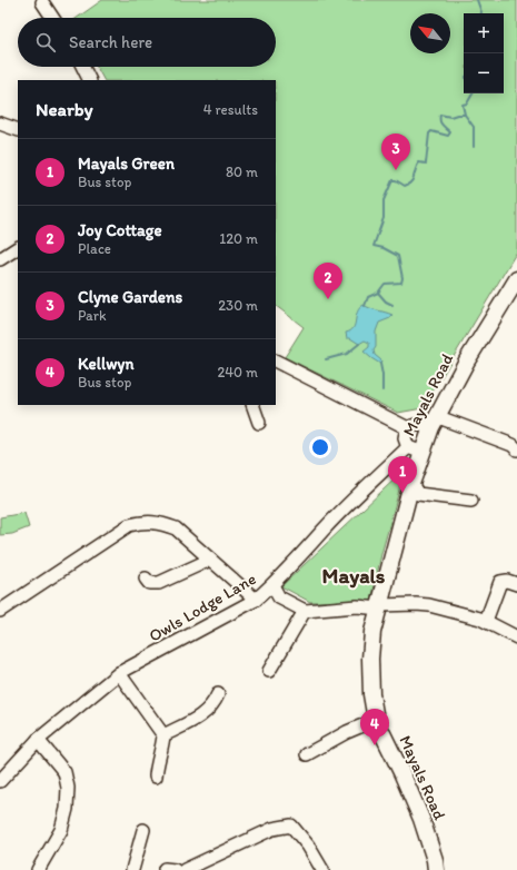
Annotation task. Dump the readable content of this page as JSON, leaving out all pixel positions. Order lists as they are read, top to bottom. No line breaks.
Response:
{"streets":{"main road":["Mayals Road"],"street":["Owls Lodge Lane"]},"crossings":[["Mayals Road","Owls Lodge Lane"]],"districts":["Mayals"],"north":"top left","page":{"map_buttons":["+","−"],"search":"Search here","heading":["Nearby","4 results"],"pins":["3","2","1","4"],"list":[{"mark":"1","name":"Mayals Green","note":"Bus stop","value":"80 m"},{"mark":"2","name":"Joy Cottage","note":"Place","value":"120 m"},{"mark":"3","name":"Clyne Gardens","note":"Park","value":"230 m"},{"mark":"4","name":"Kellwyn","note":"Bus stop","value":"240 m"}]}}
